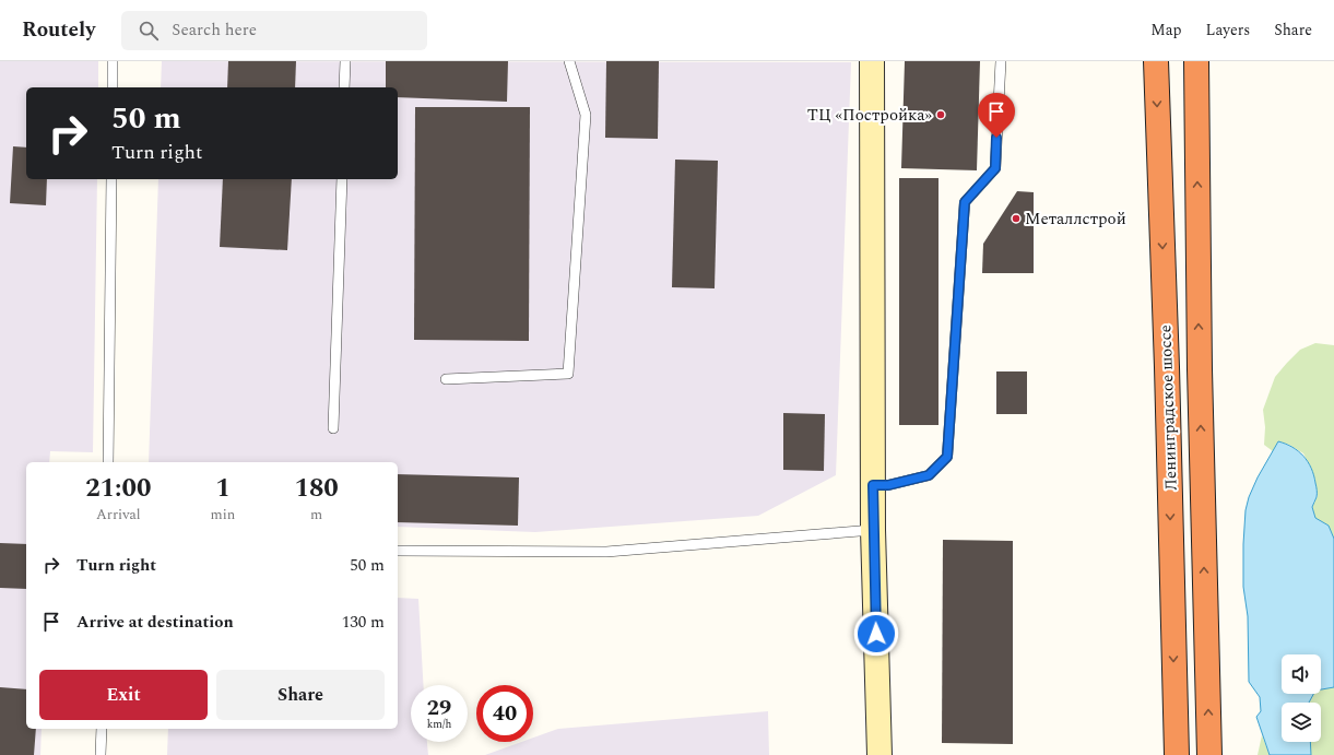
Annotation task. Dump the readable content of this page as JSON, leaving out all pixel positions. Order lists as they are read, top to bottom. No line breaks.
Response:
{"streets":{"highway":["Ленинградское шоссе"]},"places":["ТЦ «Постройка»","Металлстрой"],"page":{"header":"Routely","search":"Search here","nav":["Map","Layers","Share"],"turn":["50 m","Turn right"],"eta":["21:00","Arrival","1","min","180","m"],"list":[{"name":"Turn right","value":"50 m"},{"name":"Arrive at destination","value":"130 m"}],"buttons":["Exit","Share"],"speed":"29 km/h","limit":"40"}}
